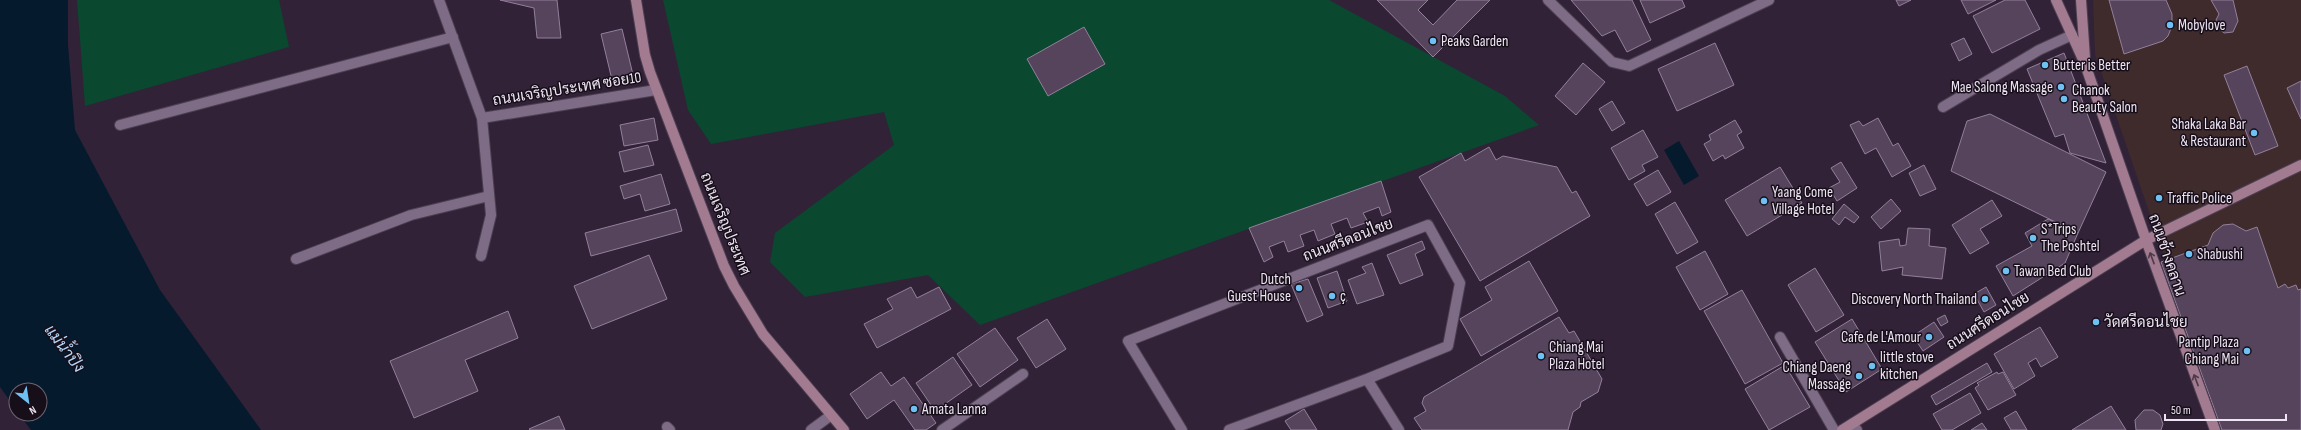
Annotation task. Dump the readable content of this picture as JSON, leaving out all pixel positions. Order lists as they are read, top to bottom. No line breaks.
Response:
{"streets":{"street":["ถนนเจริญประเทศ ซอย10","ถนนเจริญประเทศ","ถนนศรีดอนไชย","ถนนช้างคลาน"]},"crossings":[["ถนนเจริญประเทศ ซอย10","ถนนเจริญประเทศ"],["ถนนศรีดอนไชย","ถนนช้างคลาน"]],"one_way":["ถนนช้างคลาน"],"water":["แม่น้ำปิง"],"places":["Mobylove","Peaks Garden","Butter is Better","Mae Salong Massage","Chanok Beauty Salon","Shaka Laka Bar & Restaurant","Traffic Police","Yaang Come Village Hotel","S*Trips The Poshtel","Shabushi","Tawan Bed Club","Dutch Guest House","ç","Discovery North Thailand","วัดศรีดอนไชย","Cafe de L'Amour","Pantip Plaza Chiang Mai","Chiang Mai Plaza Hotel","little stove kitchen","Chiang Daeng Massage","Amata Lanna"],"scale_bar":"50 m","north":"bottom right"}
